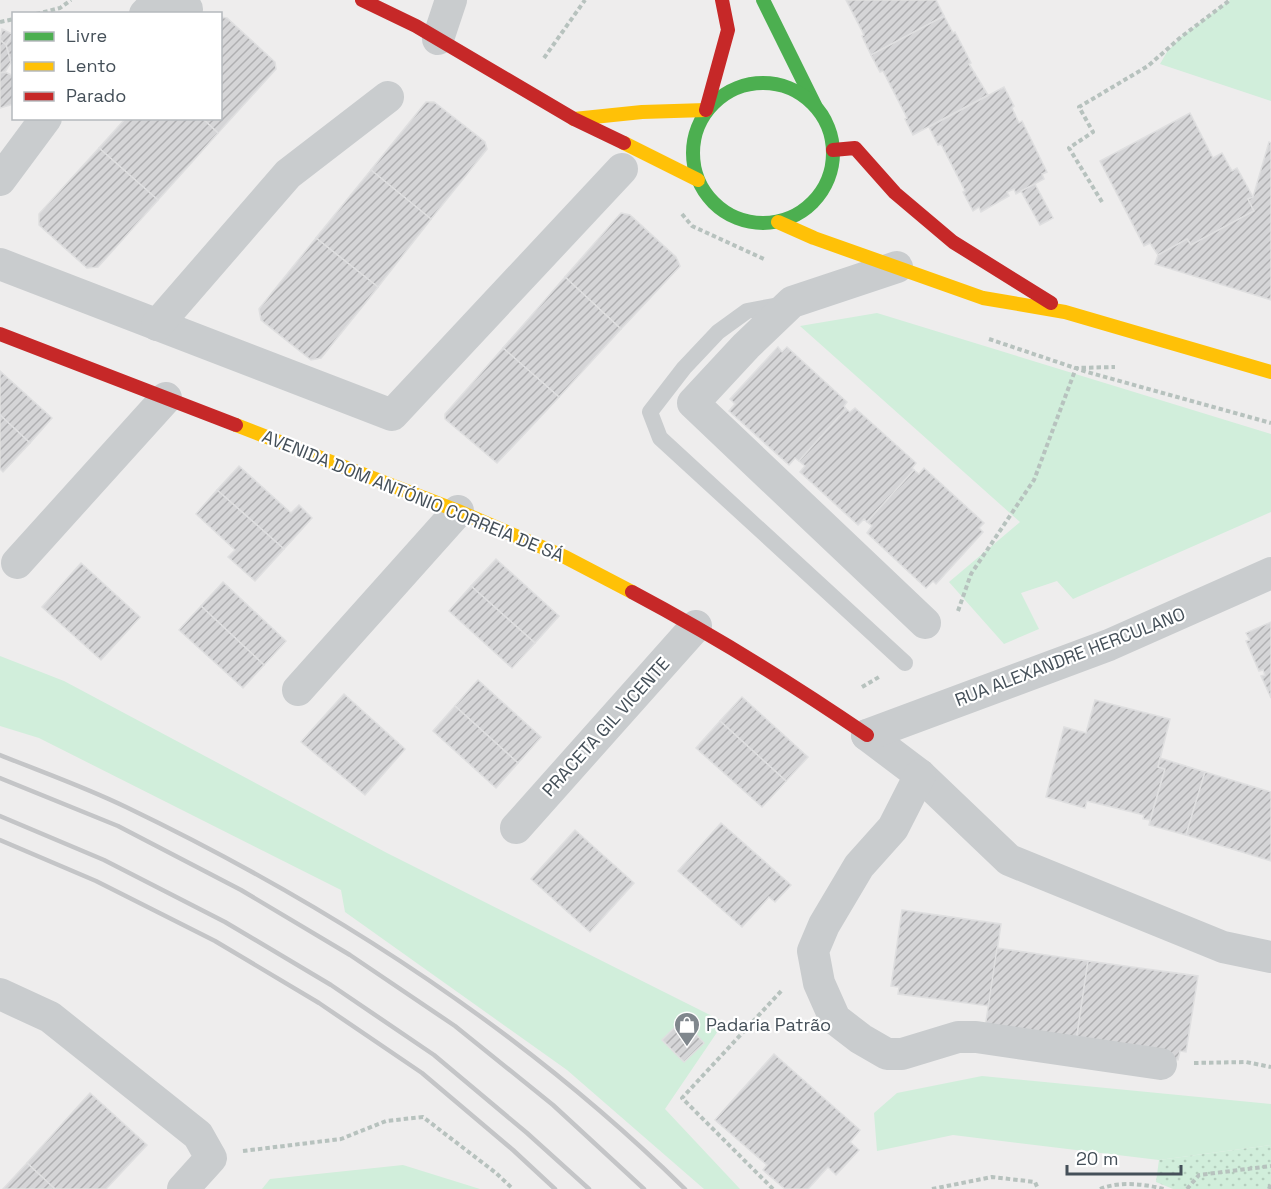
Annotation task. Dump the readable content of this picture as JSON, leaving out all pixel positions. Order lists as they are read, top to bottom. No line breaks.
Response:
{"streets":{"street":["AVENIDA DOM ANTÓNIO CORREIA DE SÁ","RUA ALEXANDRE HERCULANO","PRACETA GIL VICENTE"]},"crossings":[["AVENIDA DOM ANTÓNIO CORREIA DE SÁ","RUA ALEXANDRE HERCULANO"],["AVENIDA DOM ANTÓNIO CORREIA DE SÁ","PRACETA GIL VICENTE"]],"places":{"shop":["Padaria Patrão"]},"legend":["Livre","Lento","Parado"],"scale_bar":"20 m"}
